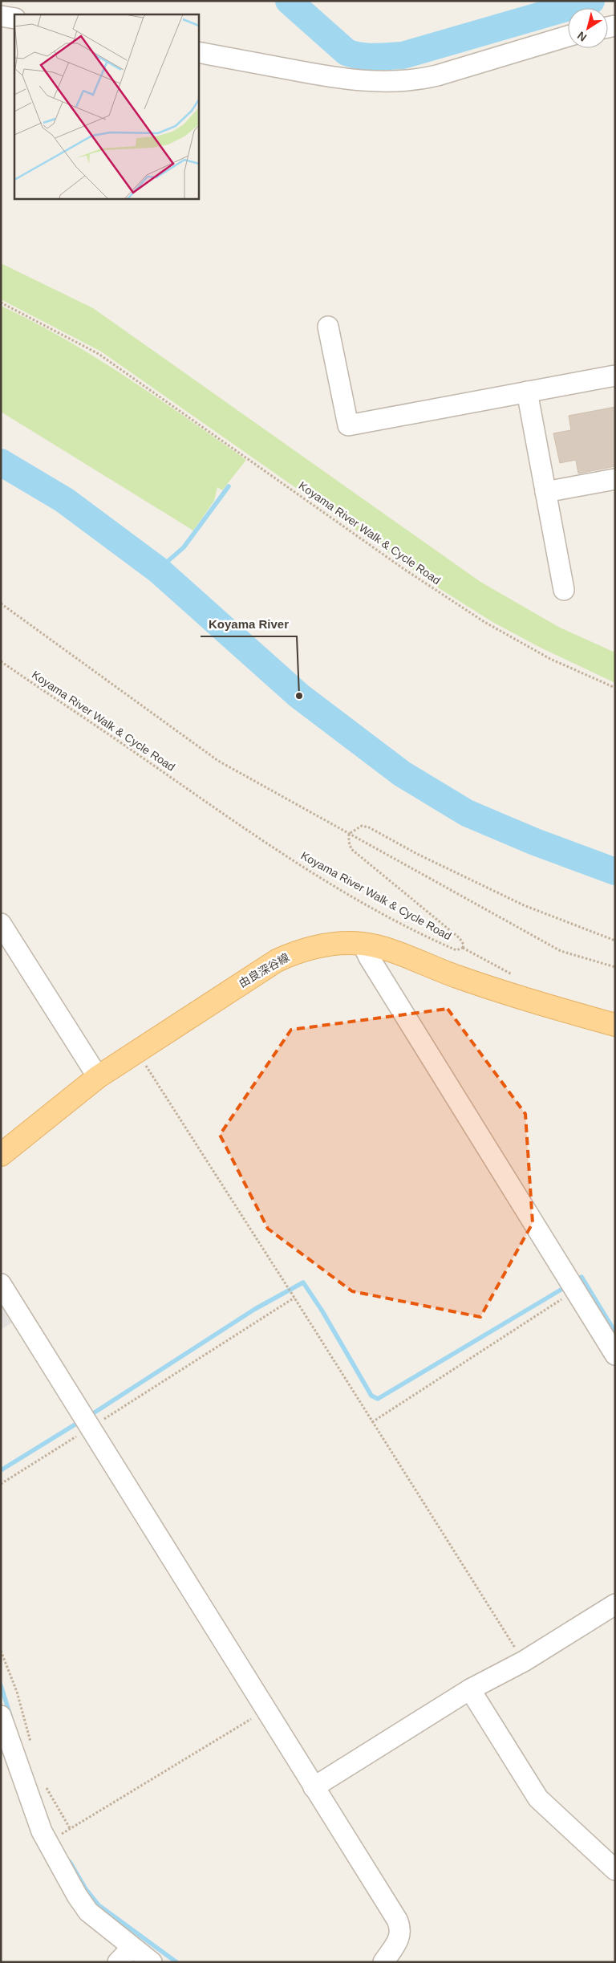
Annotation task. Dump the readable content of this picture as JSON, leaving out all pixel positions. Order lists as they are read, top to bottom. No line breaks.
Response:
{"streets":{"main road":["由良深谷線"],"path":["Koyama River Walk & Cycle Road"]},"places":["Koyama River"],"north":"bottom left"}
